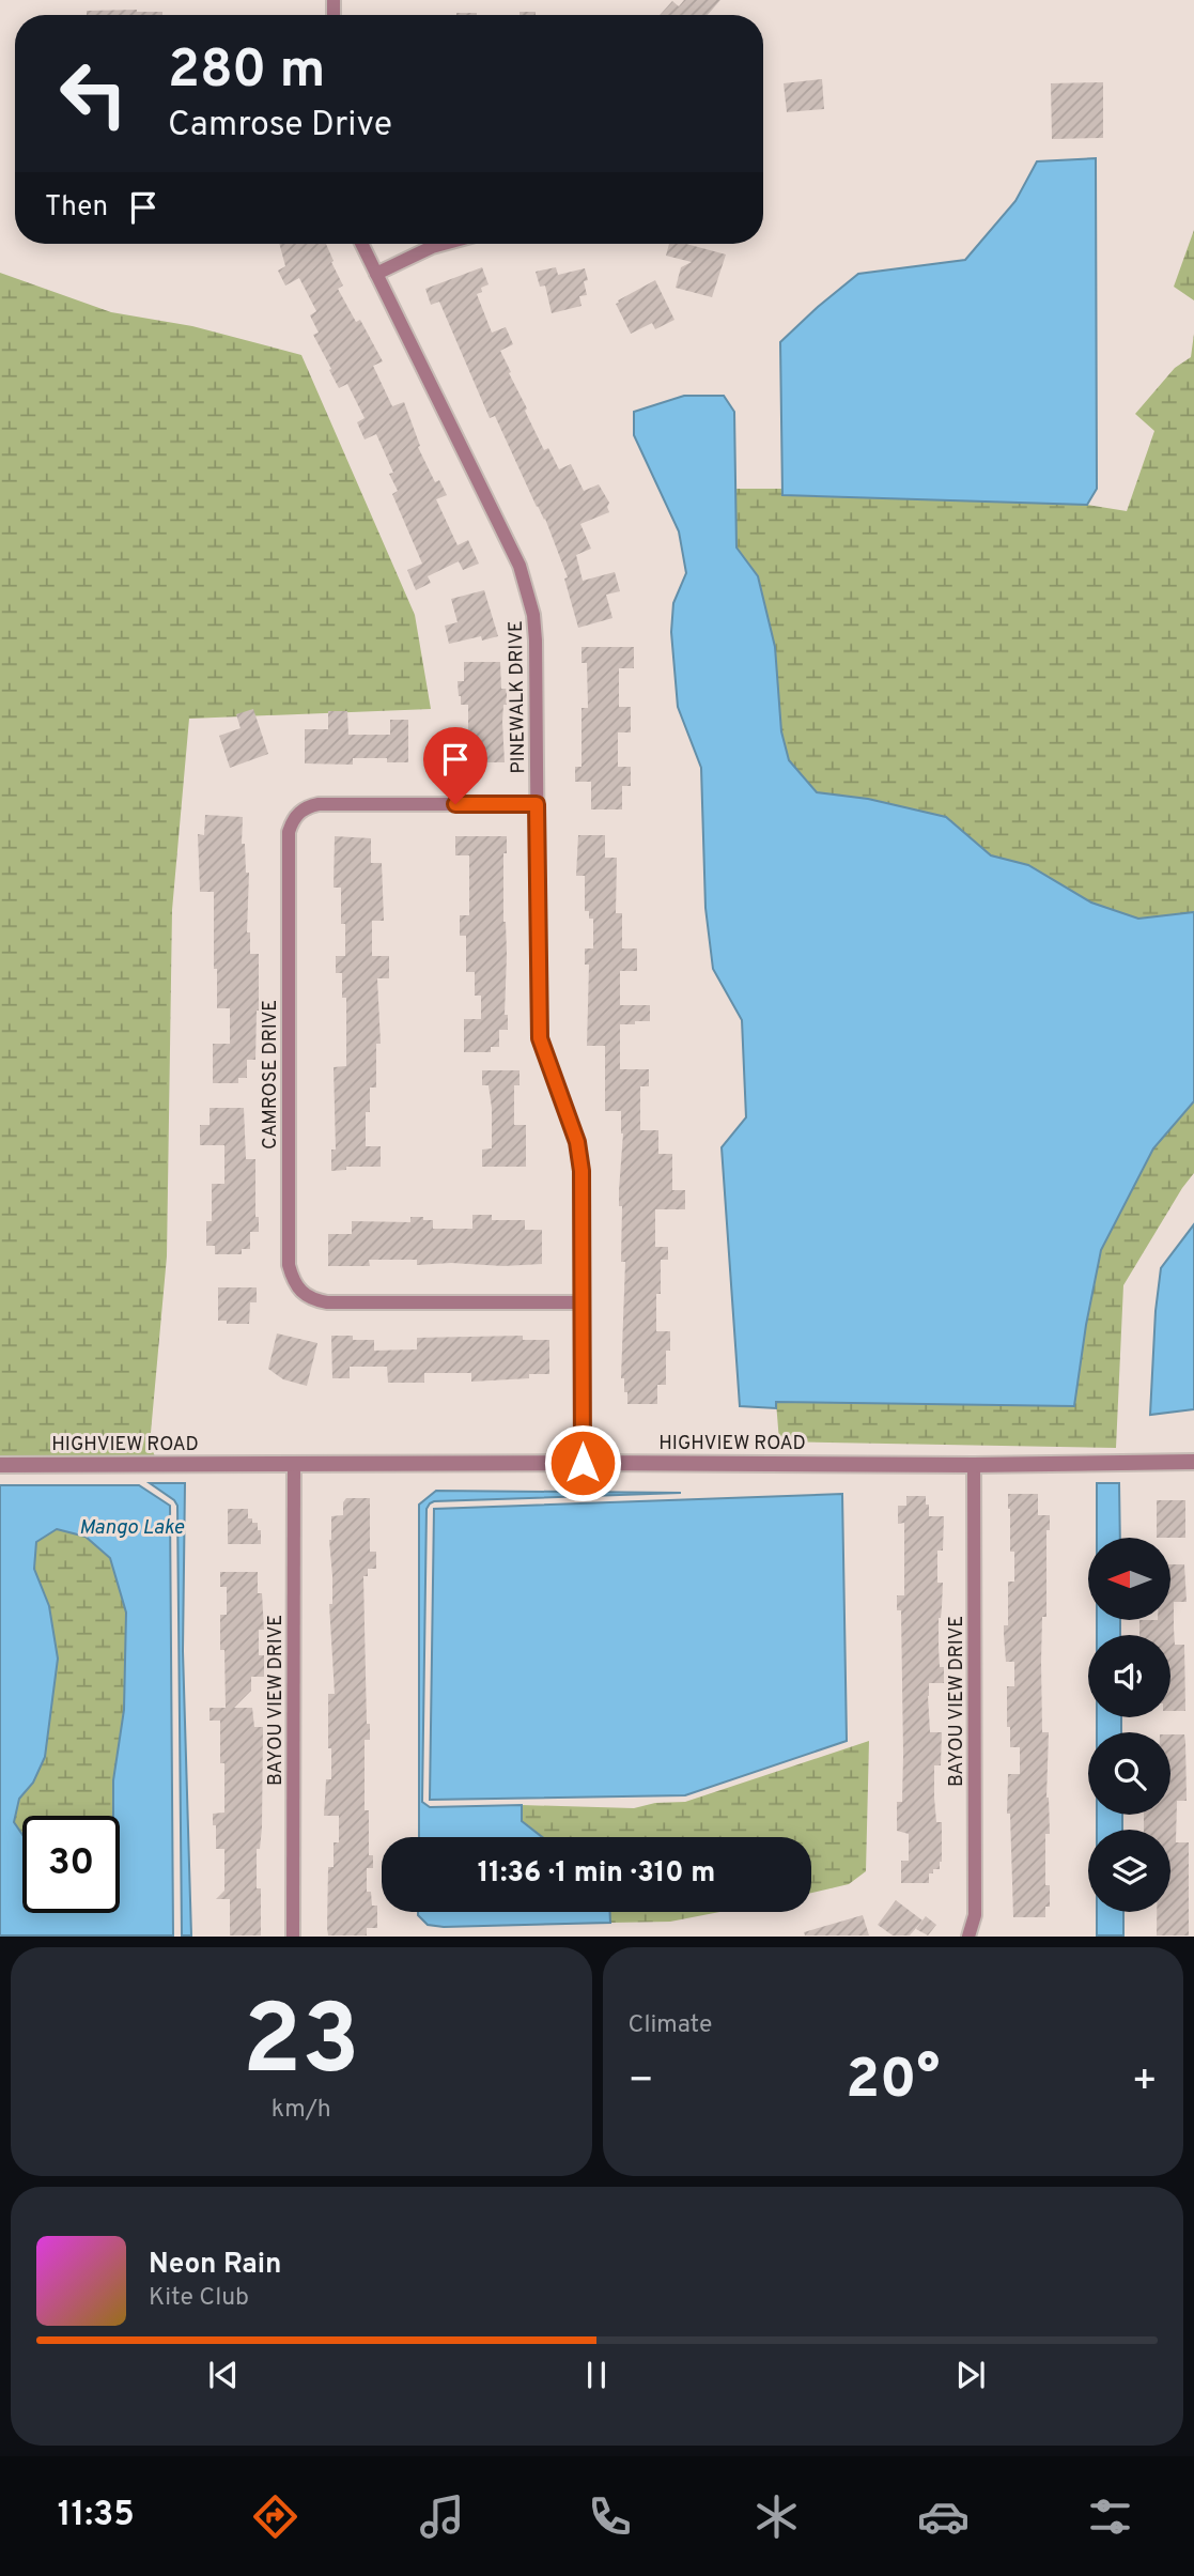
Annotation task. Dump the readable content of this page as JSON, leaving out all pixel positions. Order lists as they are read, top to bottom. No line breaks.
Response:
{"streets":{"street":["PINEWALK DRIVE","CAMROSE DRIVE","HIGHVIEW ROAD","BAYOU VIEW DRIVE"]},"crossings":[["PINEWALK DRIVE","CAMROSE DRIVE"],["PINEWALK DRIVE","HIGHVIEW ROAD"],["HIGHVIEW ROAD","BAYOU VIEW DRIVE"]],"water":["Mango Lake"],"north":"left","page":{"turn":["280 m","Camrose Drive"],"then":"Then","limit":"30","trip":"11:36 · 1 min · 310 m","tile":[["23","km/h"],"Climate"],"heat":["−","20°","+"],"song":["Neon Rain","Kite Club"],"tabs":"11:35"}}
